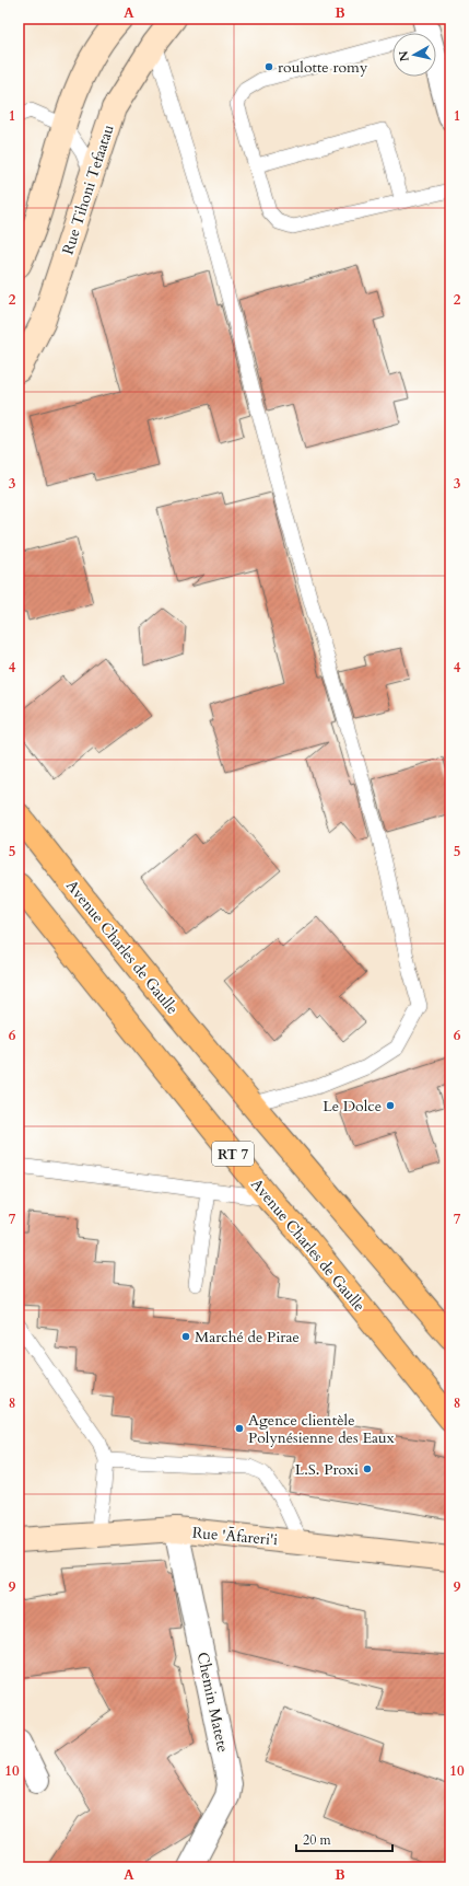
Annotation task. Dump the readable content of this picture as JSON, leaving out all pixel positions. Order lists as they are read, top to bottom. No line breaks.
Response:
{"streets":{"main road":["Rue Tihoni Tefaatau","Avenue Charles de Gaulle","RT 7","Rue 'Āfareri'i"],"street":["Chemin Matete"]},"crossings":[["Rue 'Āfareri'i","Chemin Matete"]],"places":["roulotte romy","Le Dolce","Marché de Pirae","Agence clientèle Polynésienne des Eaux","L.S. Proxi"],"scale_bar":"20 m","north":"left","grid":{"columns":["A","B"],"rows":["1","2","3","4","5","6","7","8","9","10"]}}
